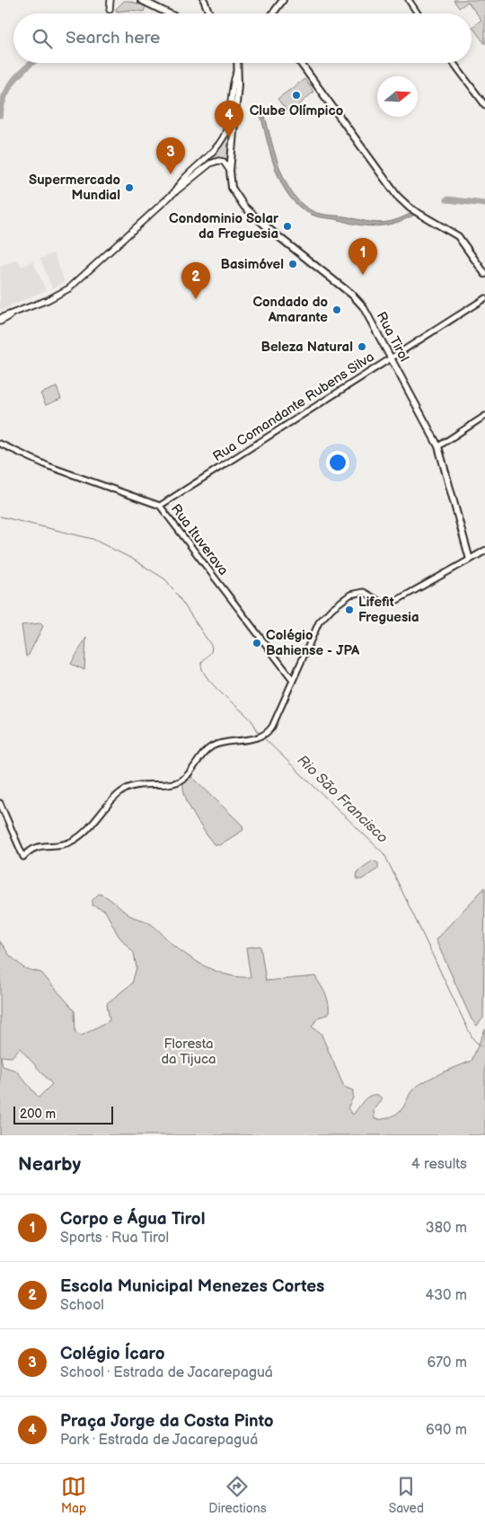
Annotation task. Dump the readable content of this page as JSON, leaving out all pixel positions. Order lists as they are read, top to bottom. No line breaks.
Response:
{"streets":{"main road":["Rua Tirol"],"street":["Rua Comandante Rubens Silva","Rua Ituverava"]},"crossings":[["Rua Tirol","Rua Comandante Rubens Silva"],["Rua Comandante Rubens Silva","Rua Ituverava"]],"water":["Rio São Francisco"],"parks":["Floresta da Tijuca"],"places":["Clube Olímpico","Supermercado Mundial","Condominio Solar da Freguesia","Basimóvel","Condado do Amarante","Beleza Natural","Lifefit Freguesia","Colégio Bahiense - JPA"],"scale_bar":"200 m","north":"right","page":{"search":"Search here","pins":["4","3","1","2"],"scale":"200 m","heading":["Nearby","4 results"],"list":[{"mark":"1","name":"Corpo e Água Tirol","note":"Sports · Rua Tirol","value":"380 m"},{"mark":"2","name":"Escola Municipal Menezes Cortes","note":"School","value":"430 m"},{"mark":"3","name":"Colégio Ícaro","note":"School · Estrada de Jacarepaguá","value":"670 m"},{"mark":"4","name":"Praça Jorge da Costa Pinto","note":"Park · Estrada de Jacarepaguá","value":"690 m"}],"nav":["Map","Directions","Saved"]}}
